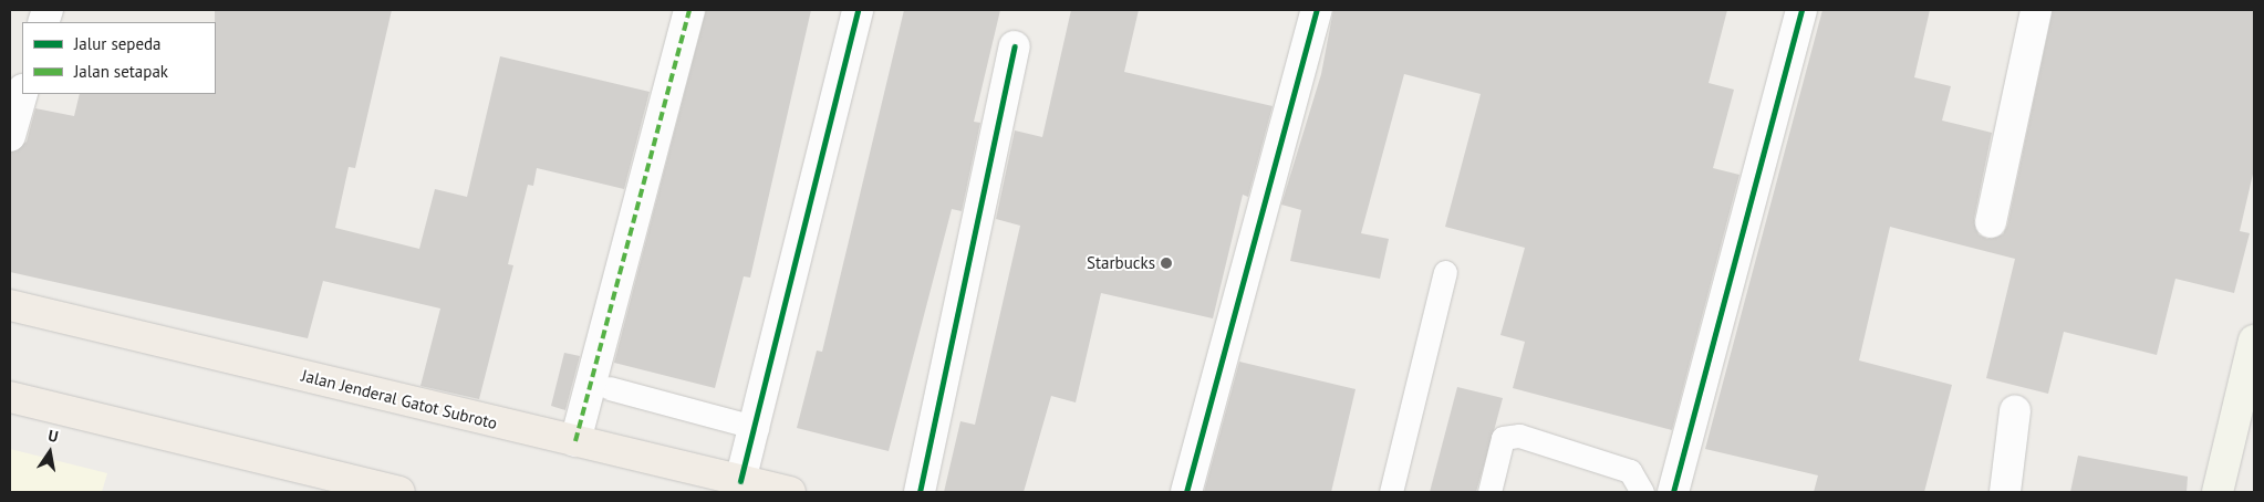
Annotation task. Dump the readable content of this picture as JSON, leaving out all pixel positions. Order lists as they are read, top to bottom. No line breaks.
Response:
{"streets":{"main road":["Jalan Jenderal Gatot Subroto"]},"places":["Starbucks"],"legend":["Jalur sepeda","Jalan setapak"],"north":"top"}
